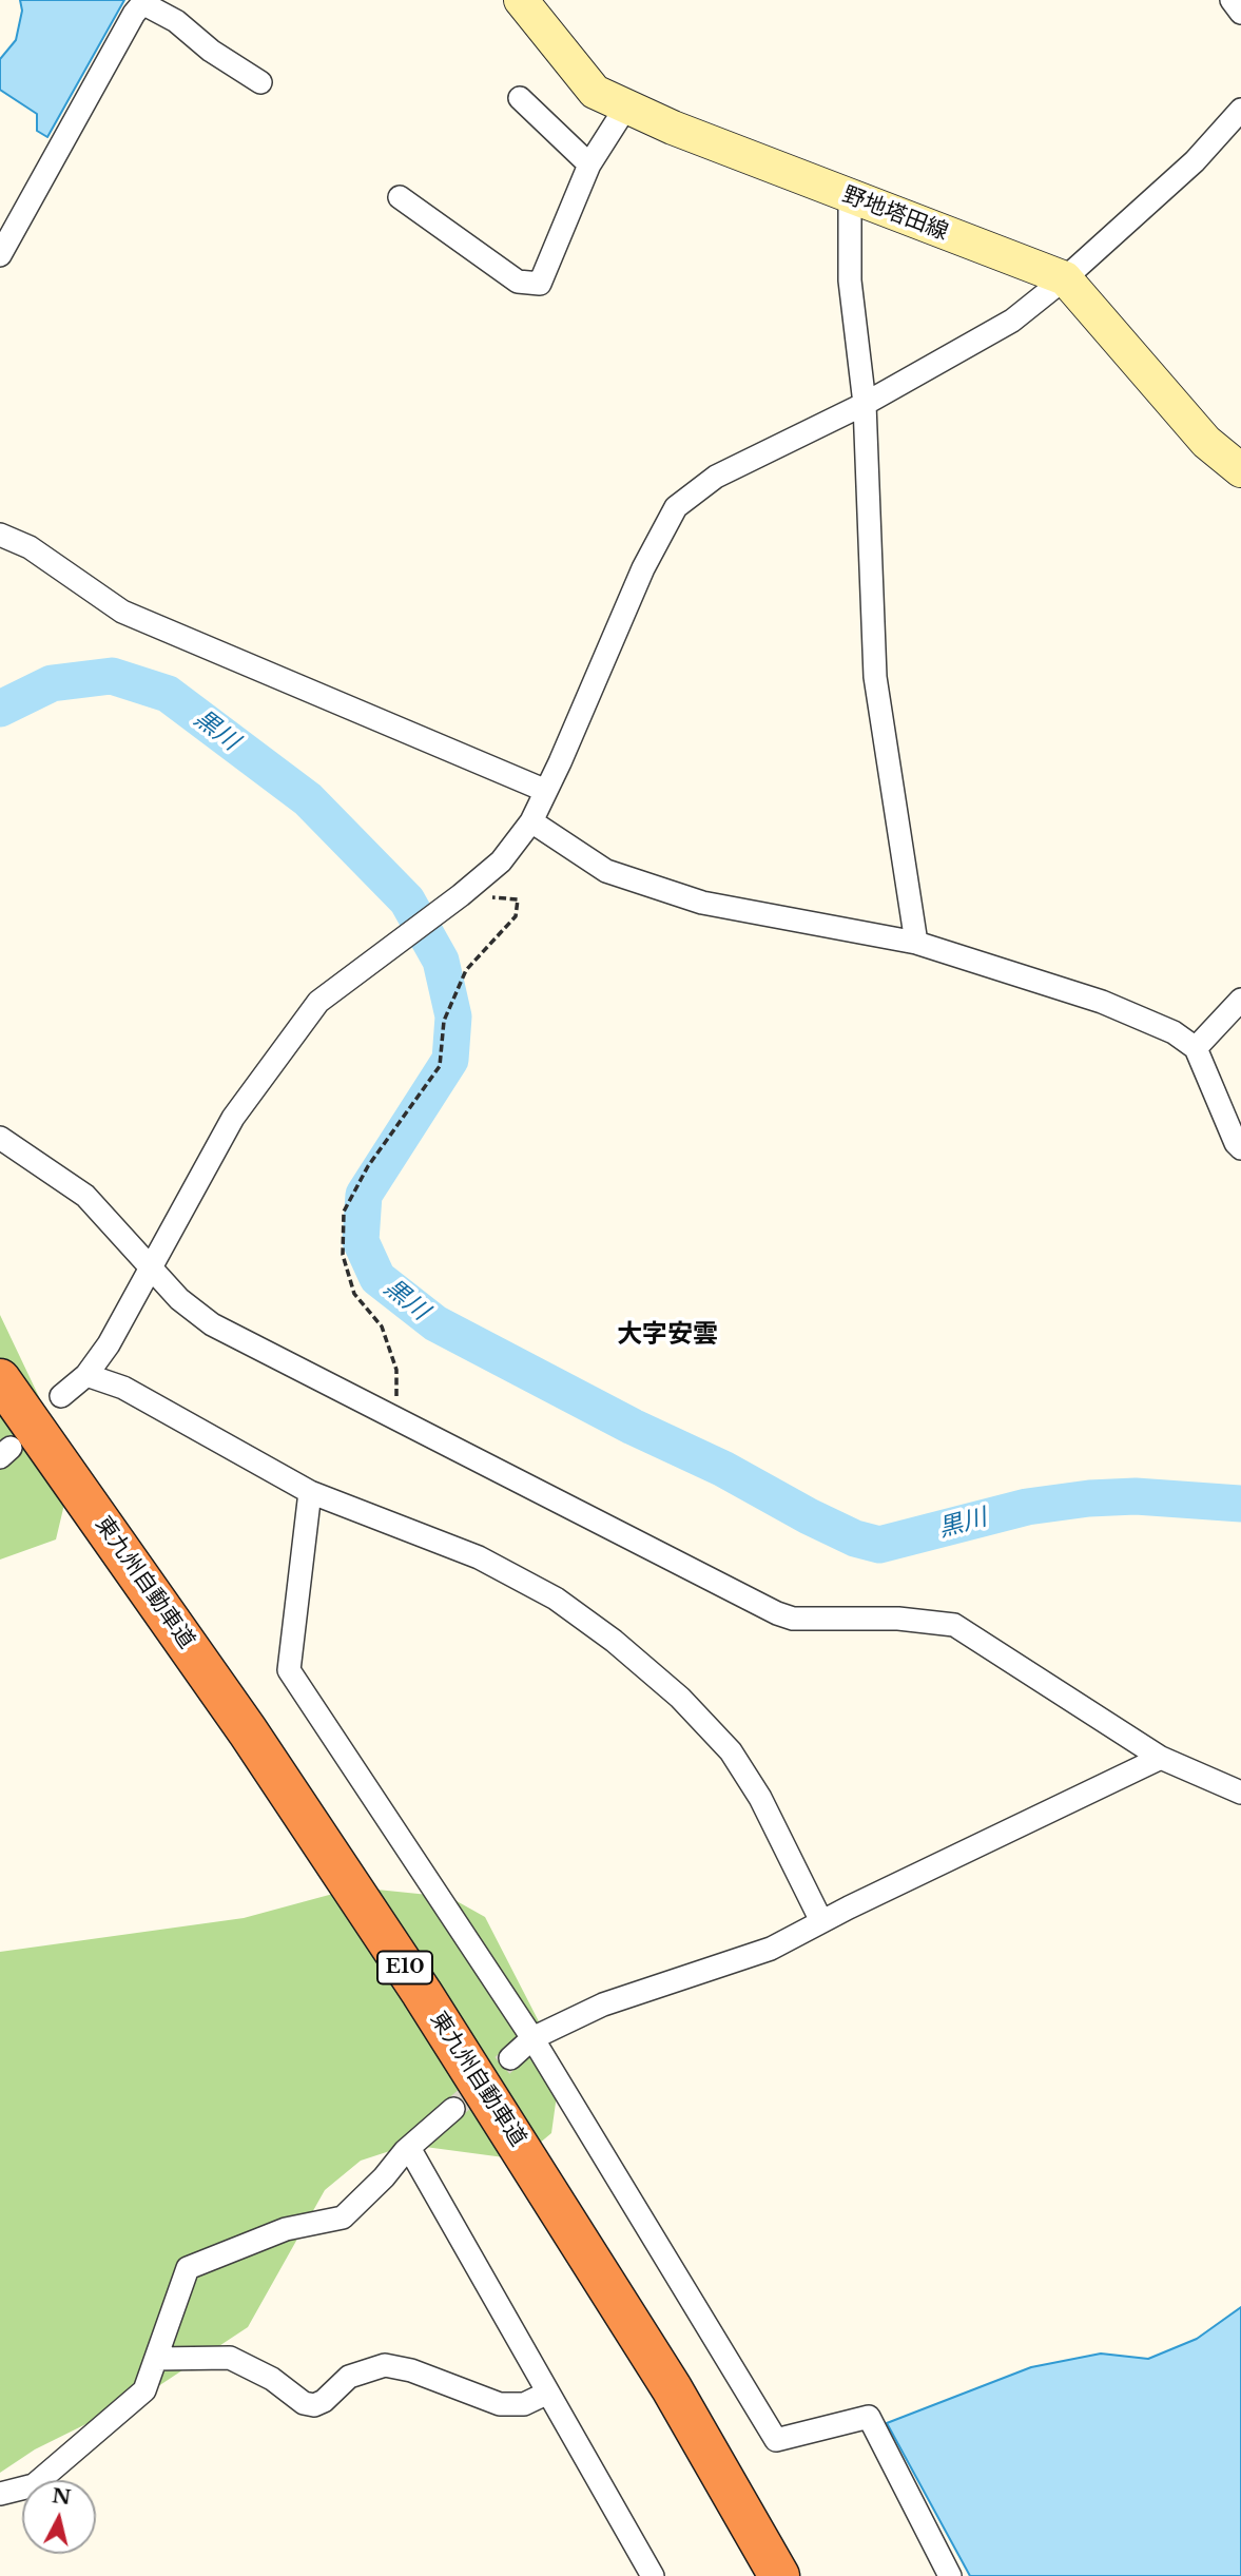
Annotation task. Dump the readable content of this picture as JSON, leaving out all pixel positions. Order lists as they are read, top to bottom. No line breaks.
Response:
{"streets":{"highway":["東九州自動車道","E10"],"main road":["野地塔田線"]},"districts":["大字安雲"],"water":["黒川"],"north":"top"}
